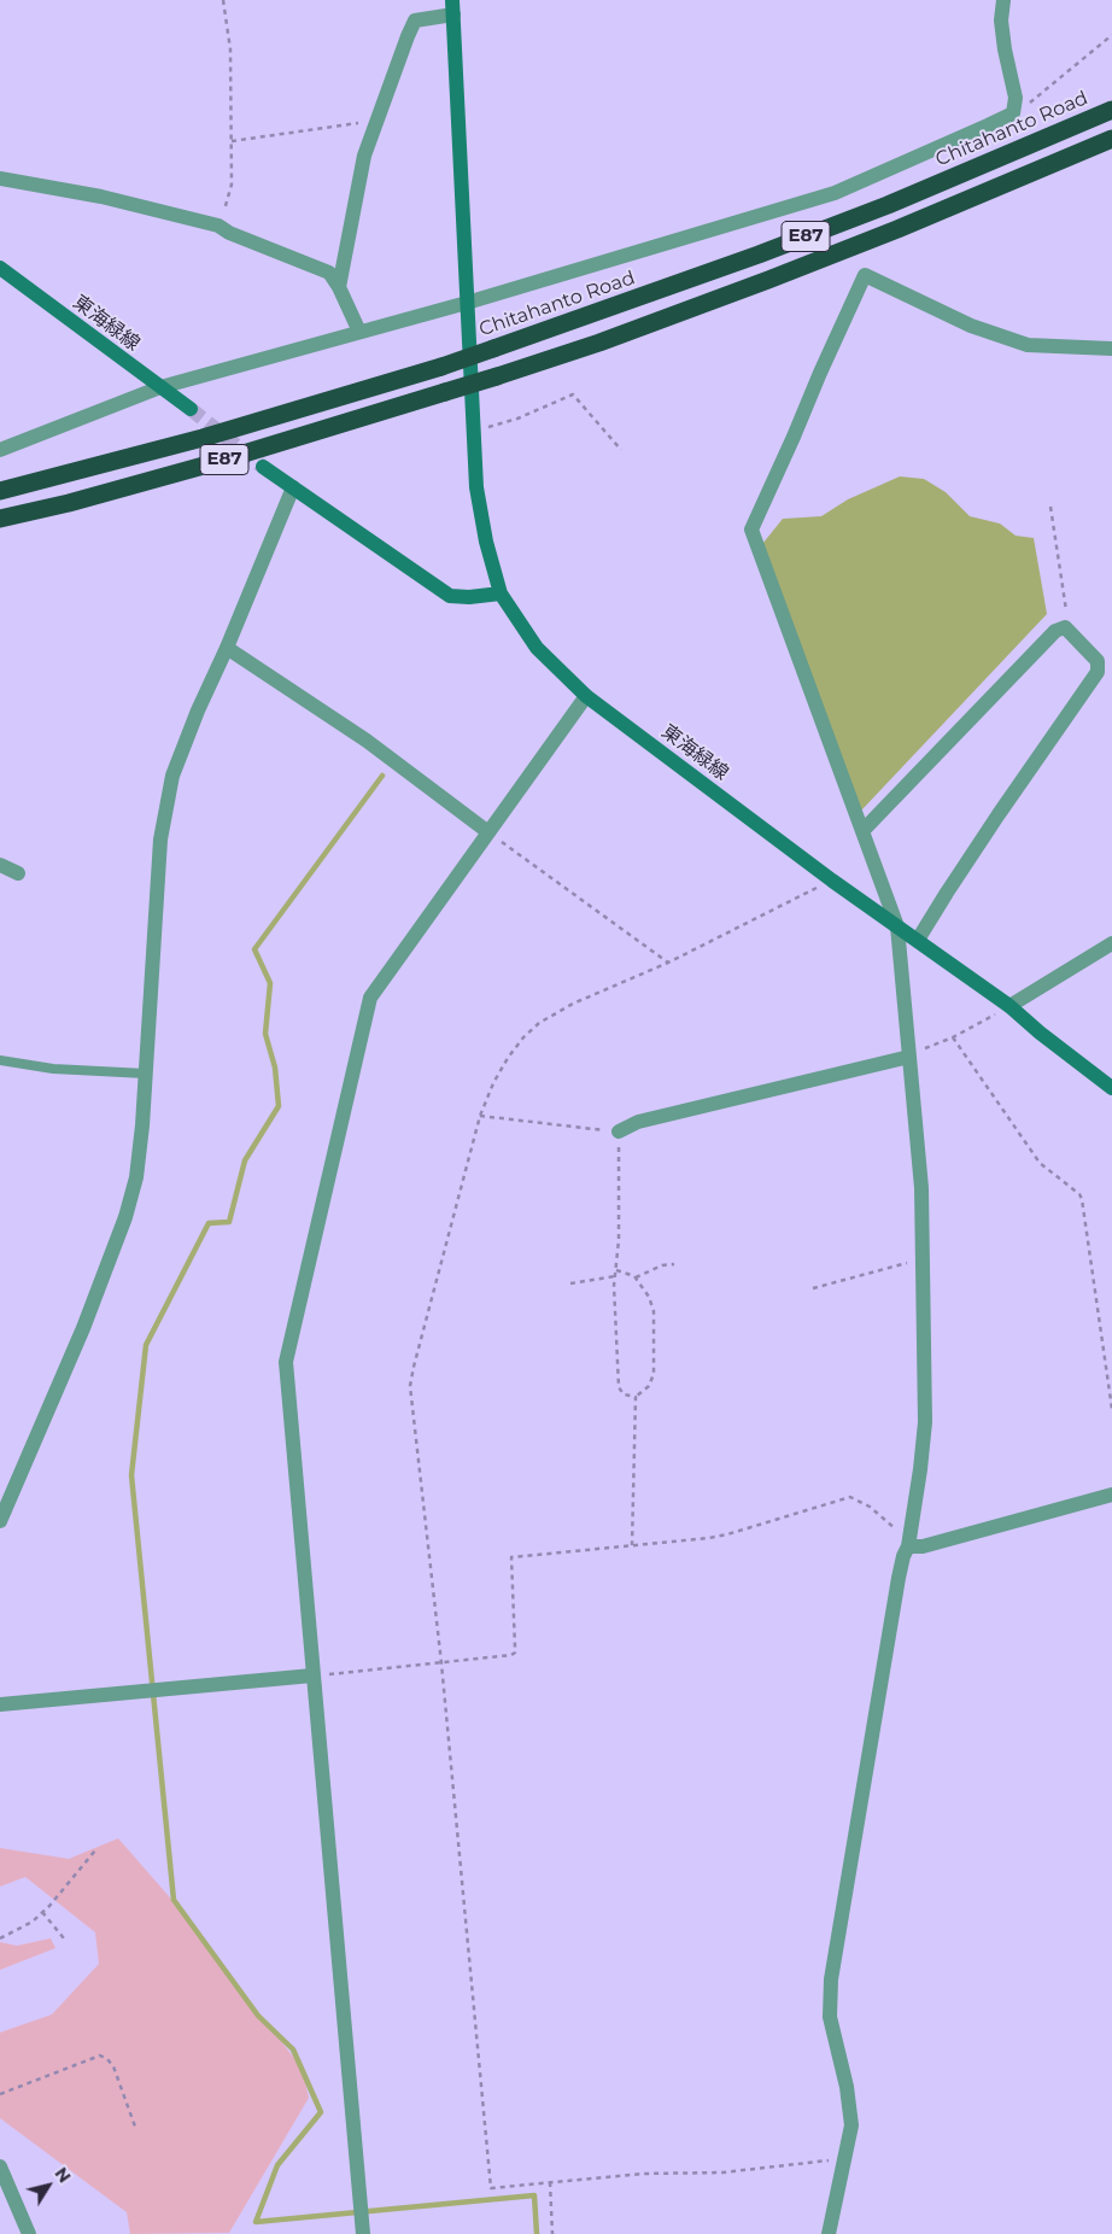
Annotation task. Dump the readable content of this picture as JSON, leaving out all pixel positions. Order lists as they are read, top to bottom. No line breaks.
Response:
{"streets":{"highway":["Chitahanto Road","E87"],"main road":["東海緑線"]},"north":"top right"}
